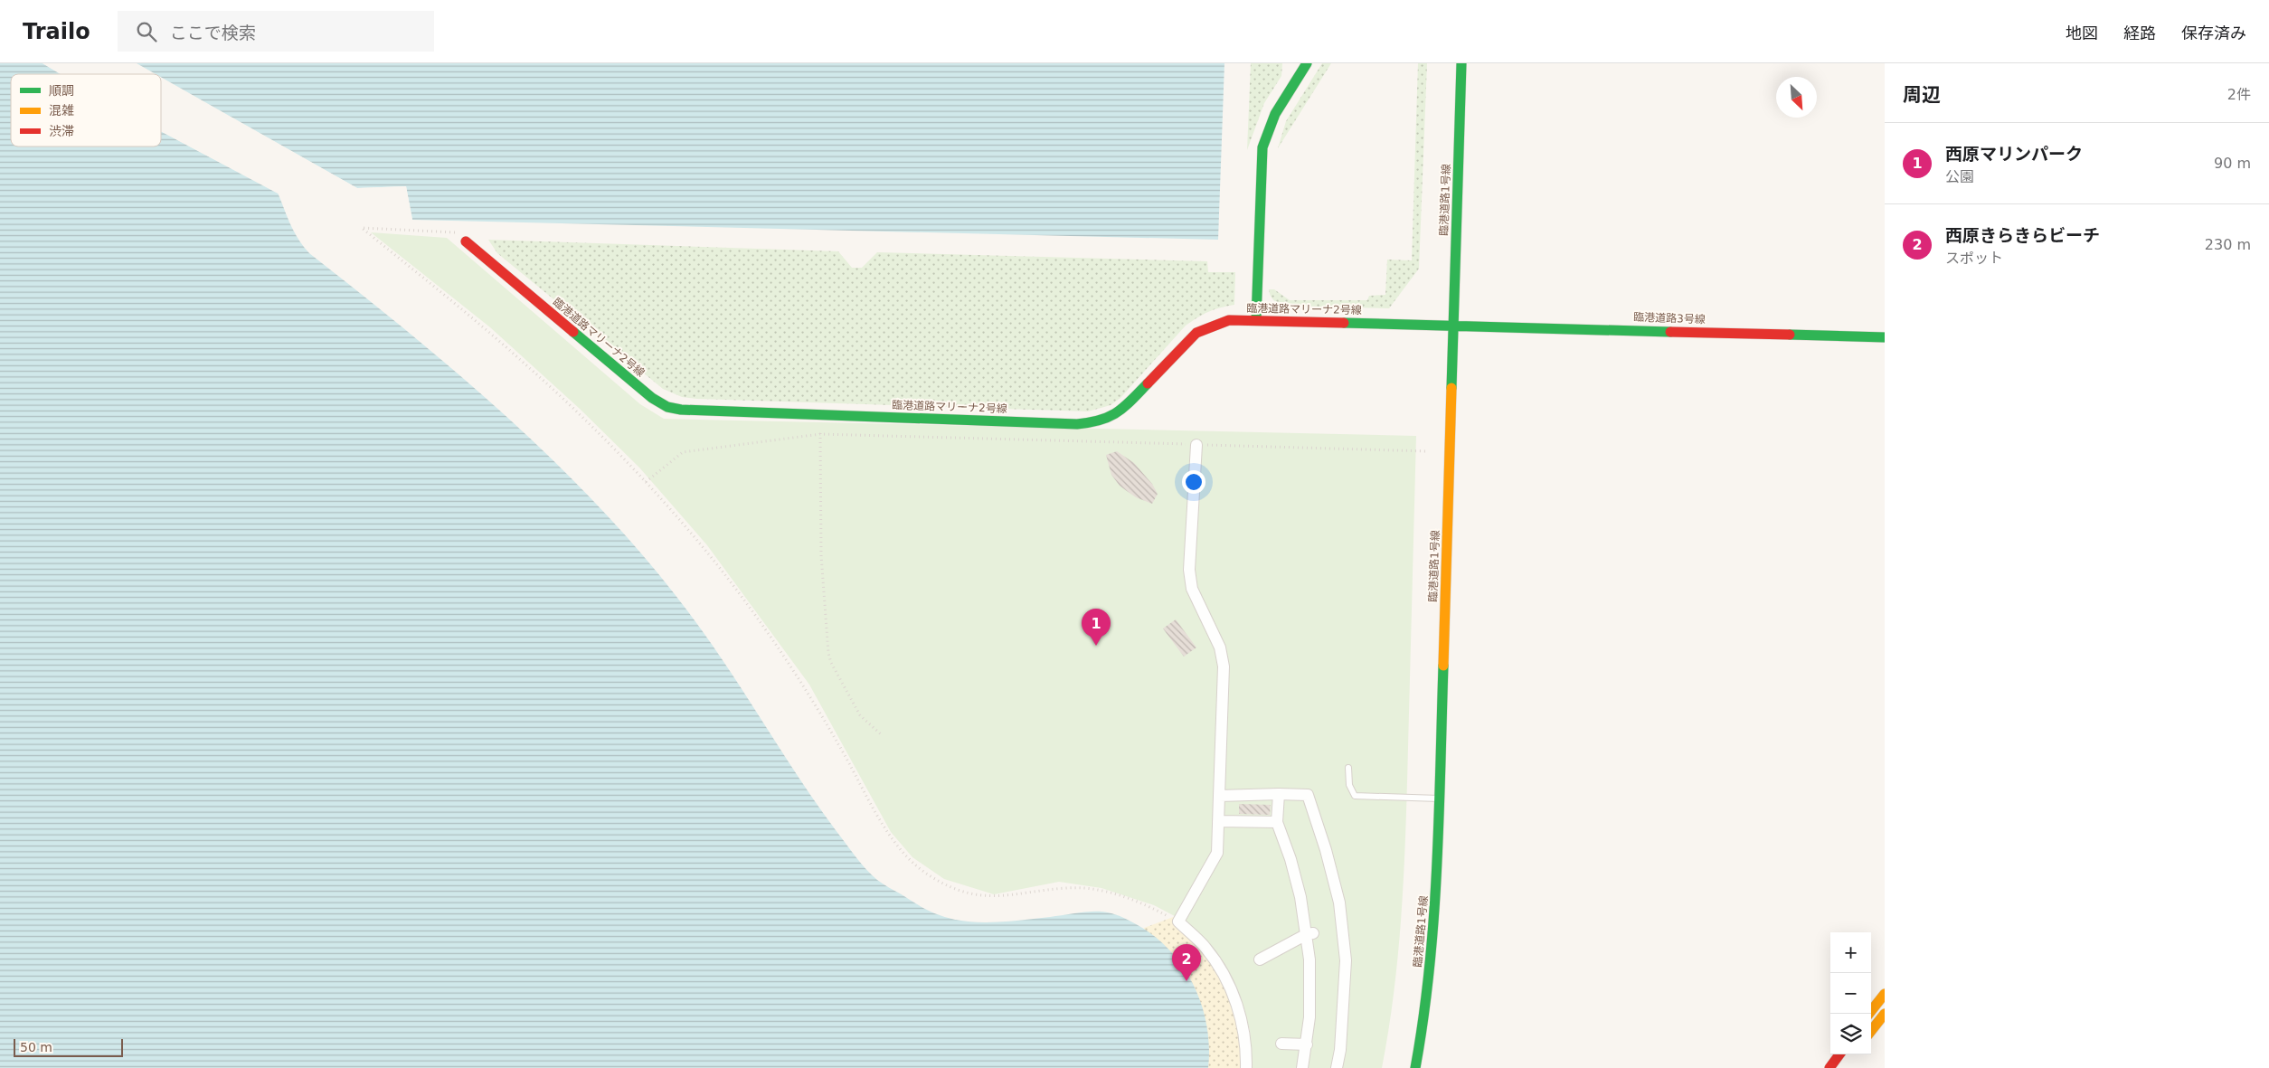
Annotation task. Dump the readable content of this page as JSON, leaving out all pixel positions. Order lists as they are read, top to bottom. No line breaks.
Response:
{"streets":{"main road":["臨港道路1号線","臨港道路マリーナ2号線","臨港道路3号線"]},"crossings":[["臨港道路1号線","臨港道路マリーナ2号線"],["臨港道路1号線","臨港道路3号線"],["臨港道路マリーナ2号線","臨港道路3号線"]],"legend":["順調","混雑","渋滞"],"scale_bar":"50 m","north":"bottom right","page":{"header":"Trailo","search":"ここで検索","nav":["地図","経路","保存済み"],"heading":["周辺","2件"],"list":[{"mark":"1","name":"西原マリンパーク","note":"公園","value":"90 m"},{"mark":"2","name":"西原きらきらビーチ","note":"スポット","value":"230 m"}],"pins":["1","2"],"map_buttons":["+","−"],"scale":"50 m"}}
